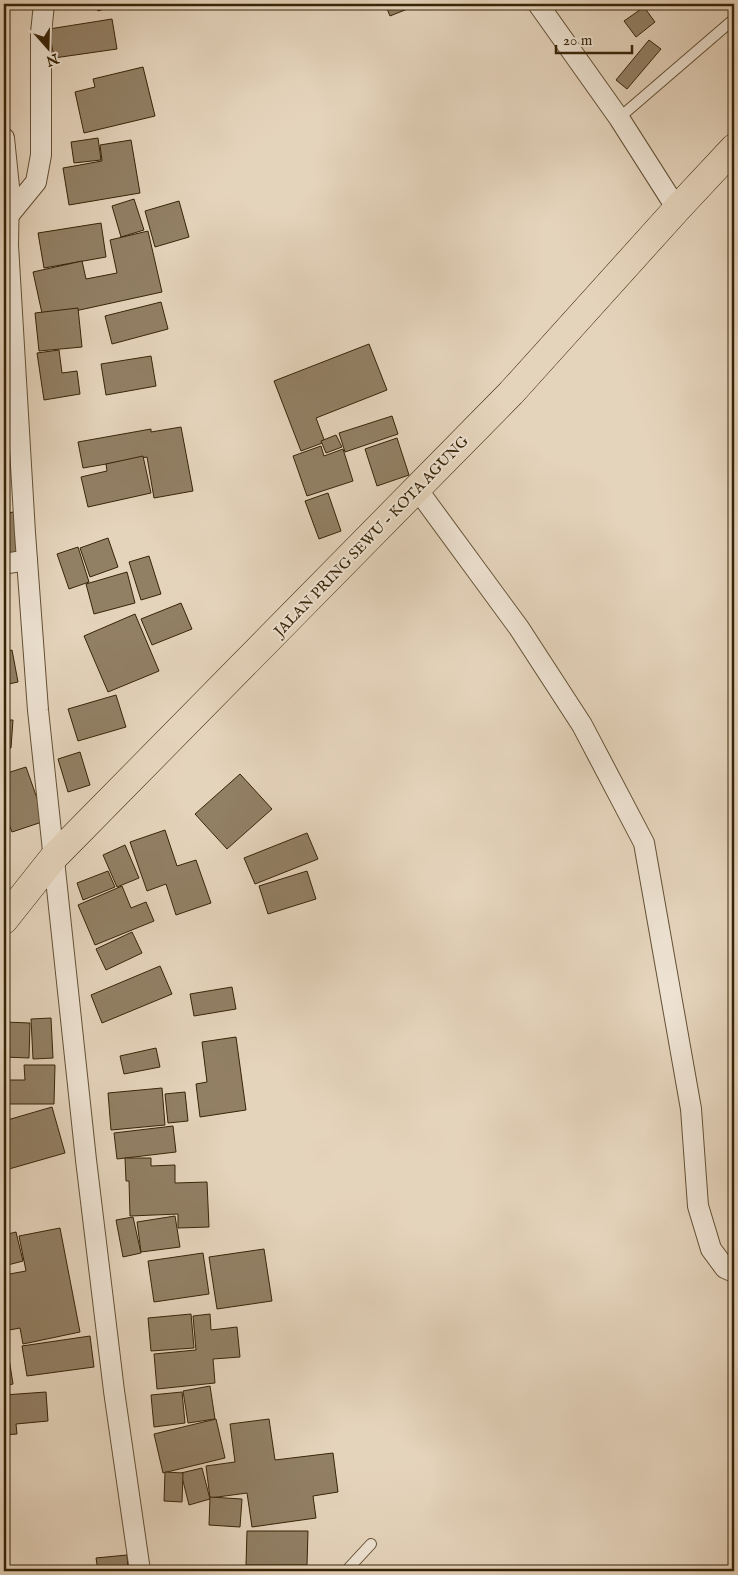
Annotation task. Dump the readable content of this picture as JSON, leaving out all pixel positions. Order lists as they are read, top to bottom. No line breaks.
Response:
{"streets":{"highway":["JALAN PRING SEWU - KOTA AGUNG"]},"scale_bar":"20 m","north":"bottom"}
